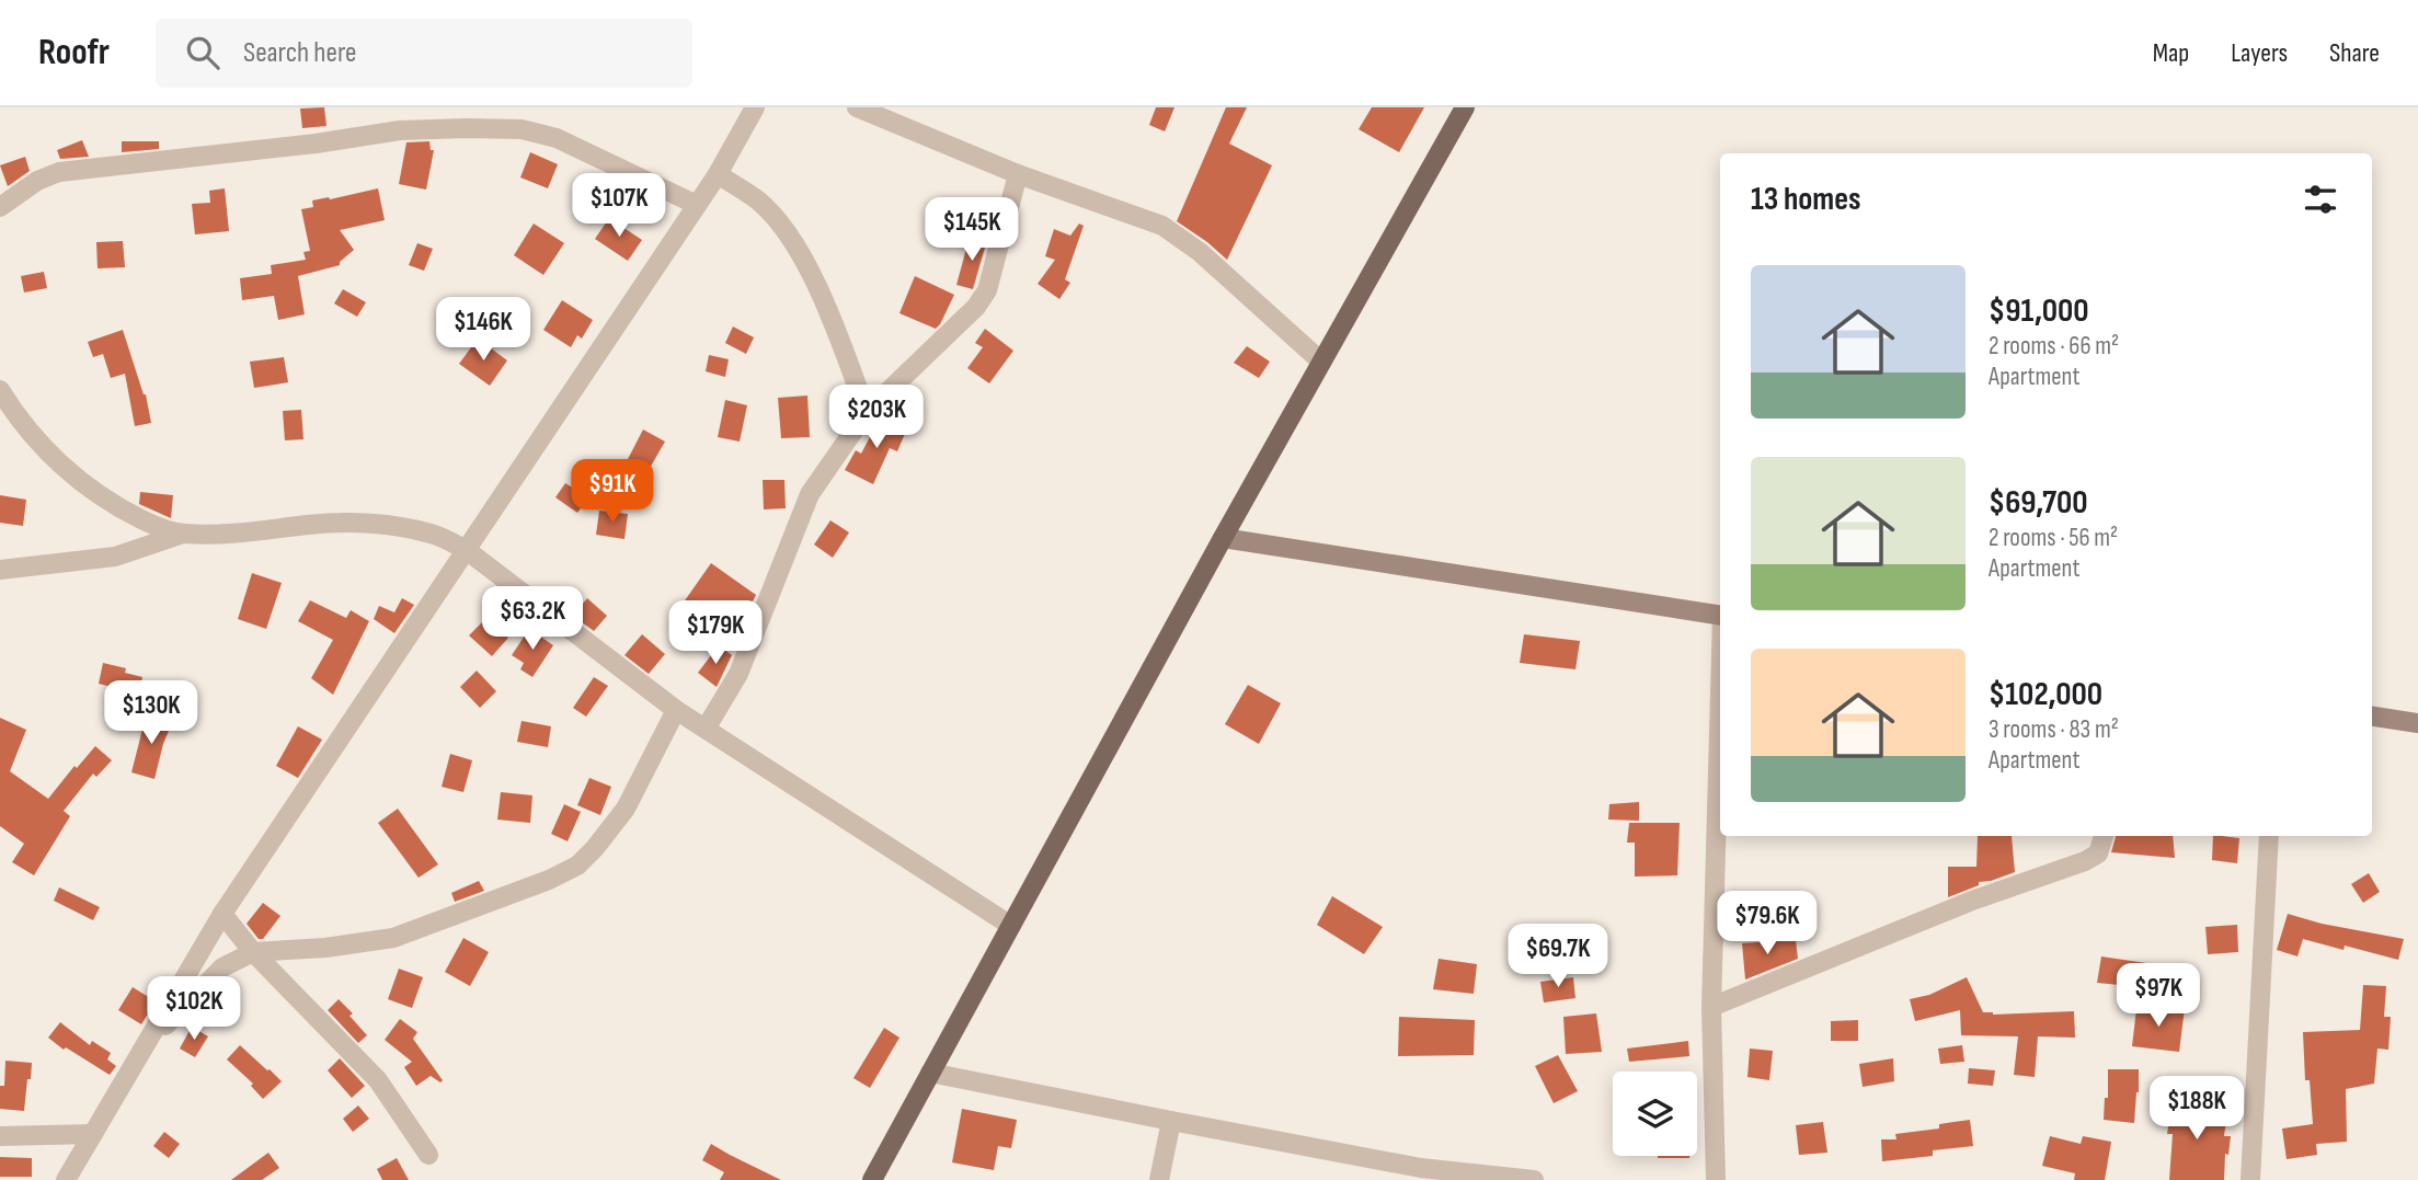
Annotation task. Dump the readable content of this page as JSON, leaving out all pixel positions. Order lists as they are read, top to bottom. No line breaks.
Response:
{"page":{"header":"Roofr","search":"Search here","nav":["Map","Layers","Share"],"heading":"13 homes","price":["$107K","$145K","$146K","$203K","$91K","$63.2K","$179K","$130K","$79.6K","$69.7K","$97K","$102K","$188K"],"list":[{"name":"$91,000","note":"2 rooms · 66 m² · Apartment"},{"name":"$69,700","note":"2 rooms · 56 m² · Apartment"},{"name":"$102,000","note":"3 rooms · 83 m² · Apartment"}]}}
